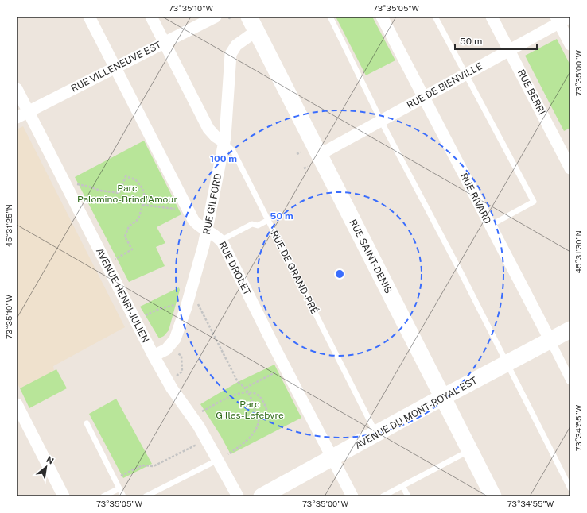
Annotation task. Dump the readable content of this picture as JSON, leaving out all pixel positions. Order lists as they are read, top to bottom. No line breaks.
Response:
{"streets":{"main road":["RUE SAINT-DENIS","AVENUE DU MONT-ROYAL EST"],"street":["RUE VILLENEUVE EST","RUE DE BIENVILLE","RUE BERRI","RUE RIVARD","RUE GILFORD","RUE DROLET","RUE DE GRAND-PRÉ","AVENUE HENRI-JULIEN"]},"crossings":[["RUE VILLENEUVE EST","RUE DROLET"],["RUE VILLENEUVE EST","RUE DE GRAND-PRÉ"],["RUE VILLENEUVE EST","AVENUE HENRI-JULIEN"],["RUE DE BIENVILLE","RUE BERRI"],["RUE DE BIENVILLE","RUE RIVARD"],["RUE DE BIENVILLE","RUE SAINT-DENIS"],["RUE RIVARD","AVENUE DU MONT-ROYAL EST"],["RUE GILFORD","RUE SAINT-DENIS"],["RUE GILFORD","RUE DROLET"],["RUE GILFORD","RUE DE GRAND-PRÉ"],["RUE GILFORD","AVENUE HENRI-JULIEN"],["RUE SAINT-DENIS","AVENUE DU MONT-ROYAL EST"],["RUE DROLET","AVENUE DU MONT-ROYAL EST"],["RUE DE GRAND-PRÉ","AVENUE DU MONT-ROYAL EST"]],"parks":["Parc Palomino-Brind'Amour","Parc Gilles-Lefebvre"],"scale_bar":"50 m","north":"top right","coordinates":["73°35'10\"W","73°35'05\"W","73°35'00\"W","45°31'25\"N","45°31'30\"N","73°34'55\"W"],"rings":["100 m","50 m"]}
